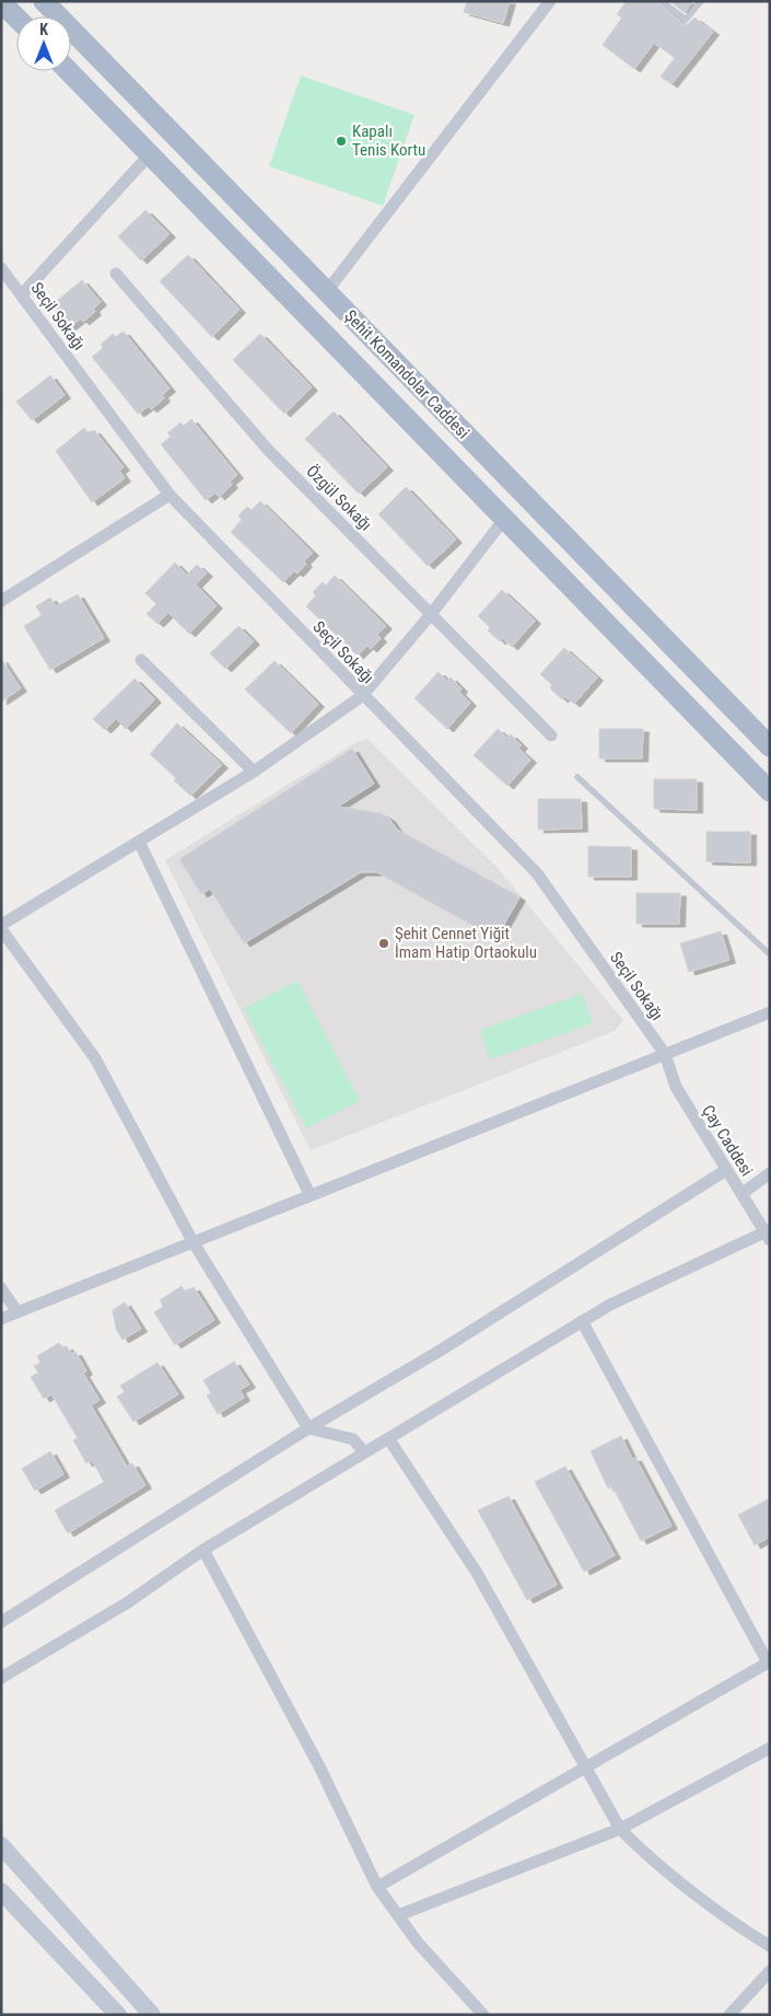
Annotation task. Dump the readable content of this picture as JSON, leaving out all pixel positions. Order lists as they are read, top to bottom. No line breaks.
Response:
{"streets":{"main road":["Şehit Komandolar Caddesi"],"street":["Seçil Sokağı","Özgül Sokağı","Çay Caddesi"]},"crossings":[["Seçil Sokağı","Çay Caddesi"]],"places":["Kapalı Tenis Kortu","Şehit Cennet Yiğit İmam Hatip Ortaokulu"],"north":"top"}
